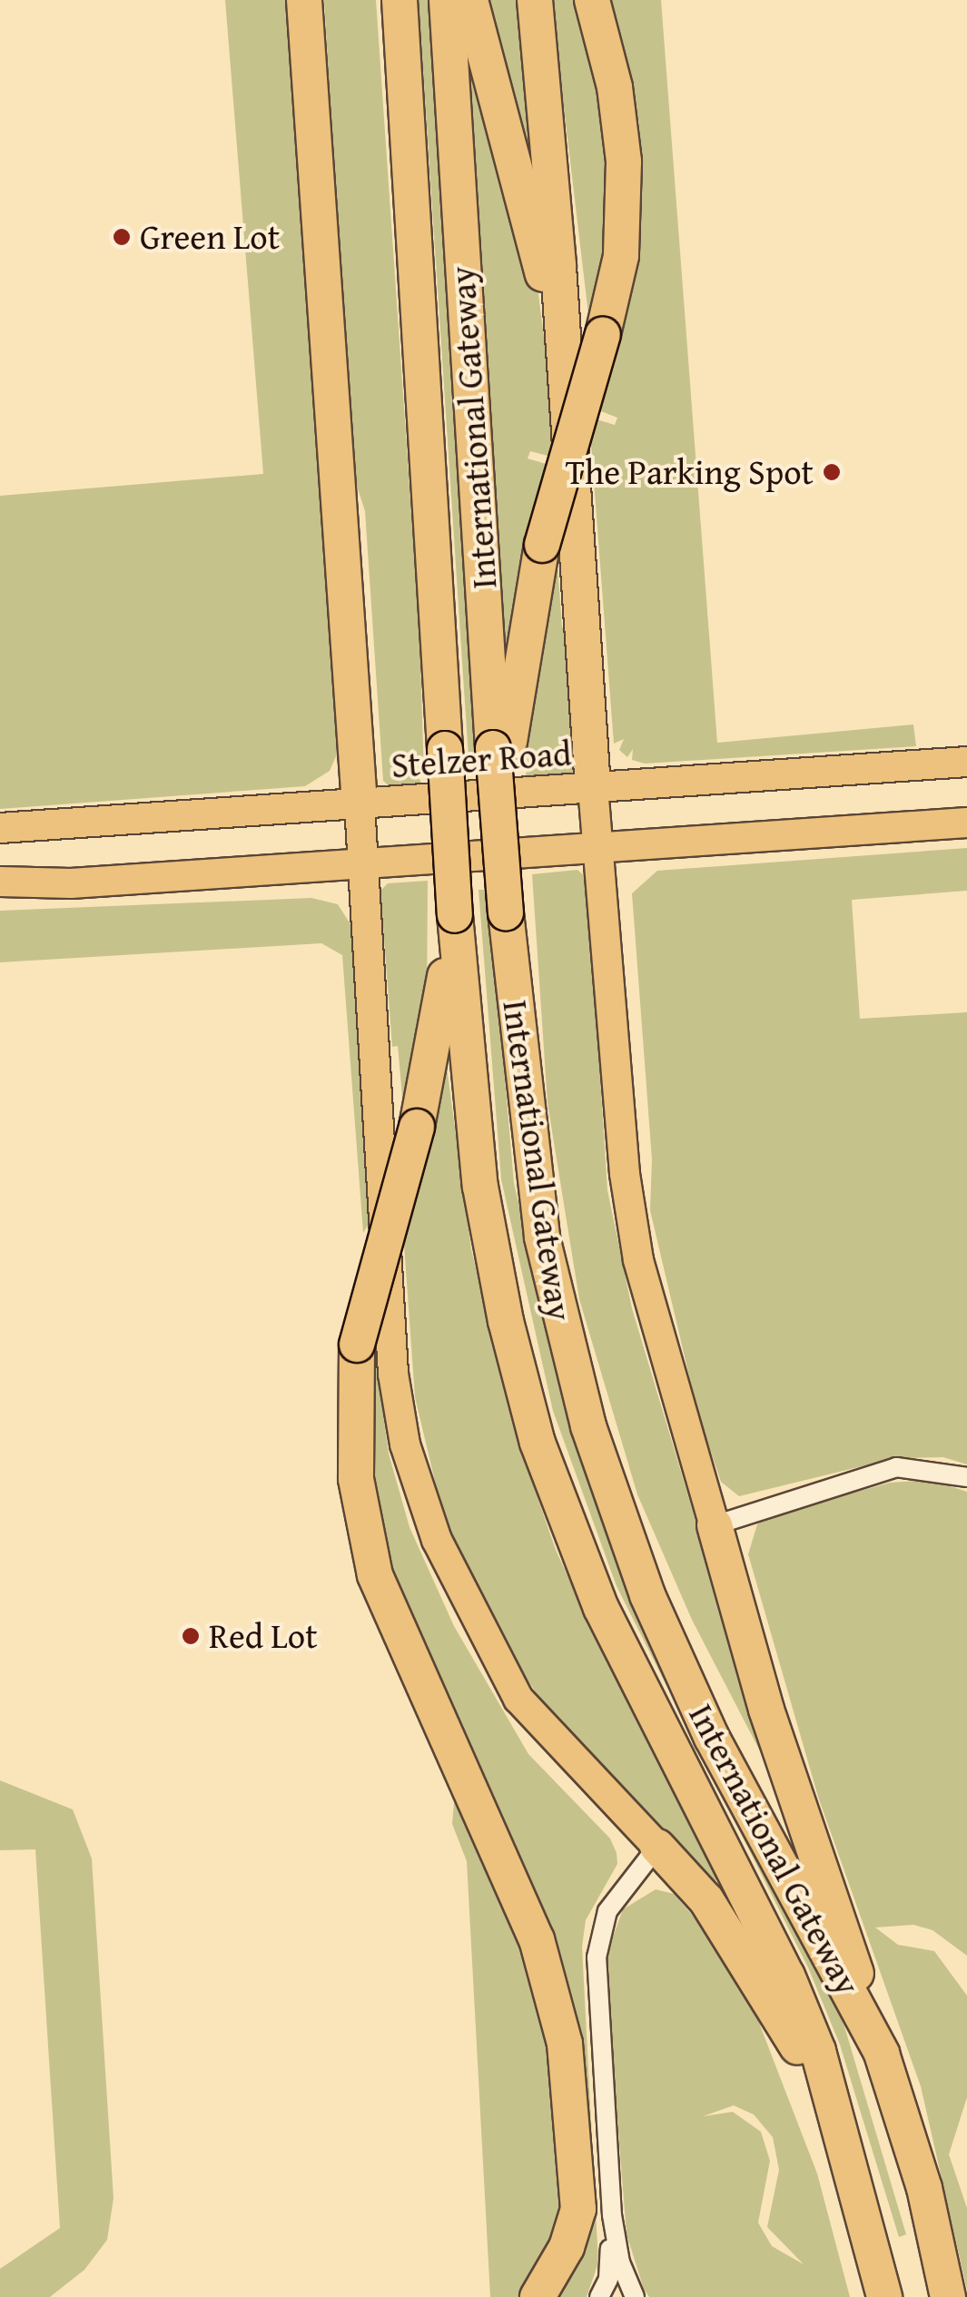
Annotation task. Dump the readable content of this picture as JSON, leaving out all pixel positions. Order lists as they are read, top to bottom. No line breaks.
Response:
{"streets":{"highway":["International Gateway"],"main road":["Stelzer Road"]},"places":["Green Lot","The Parking Spot","Red Lot"]}
